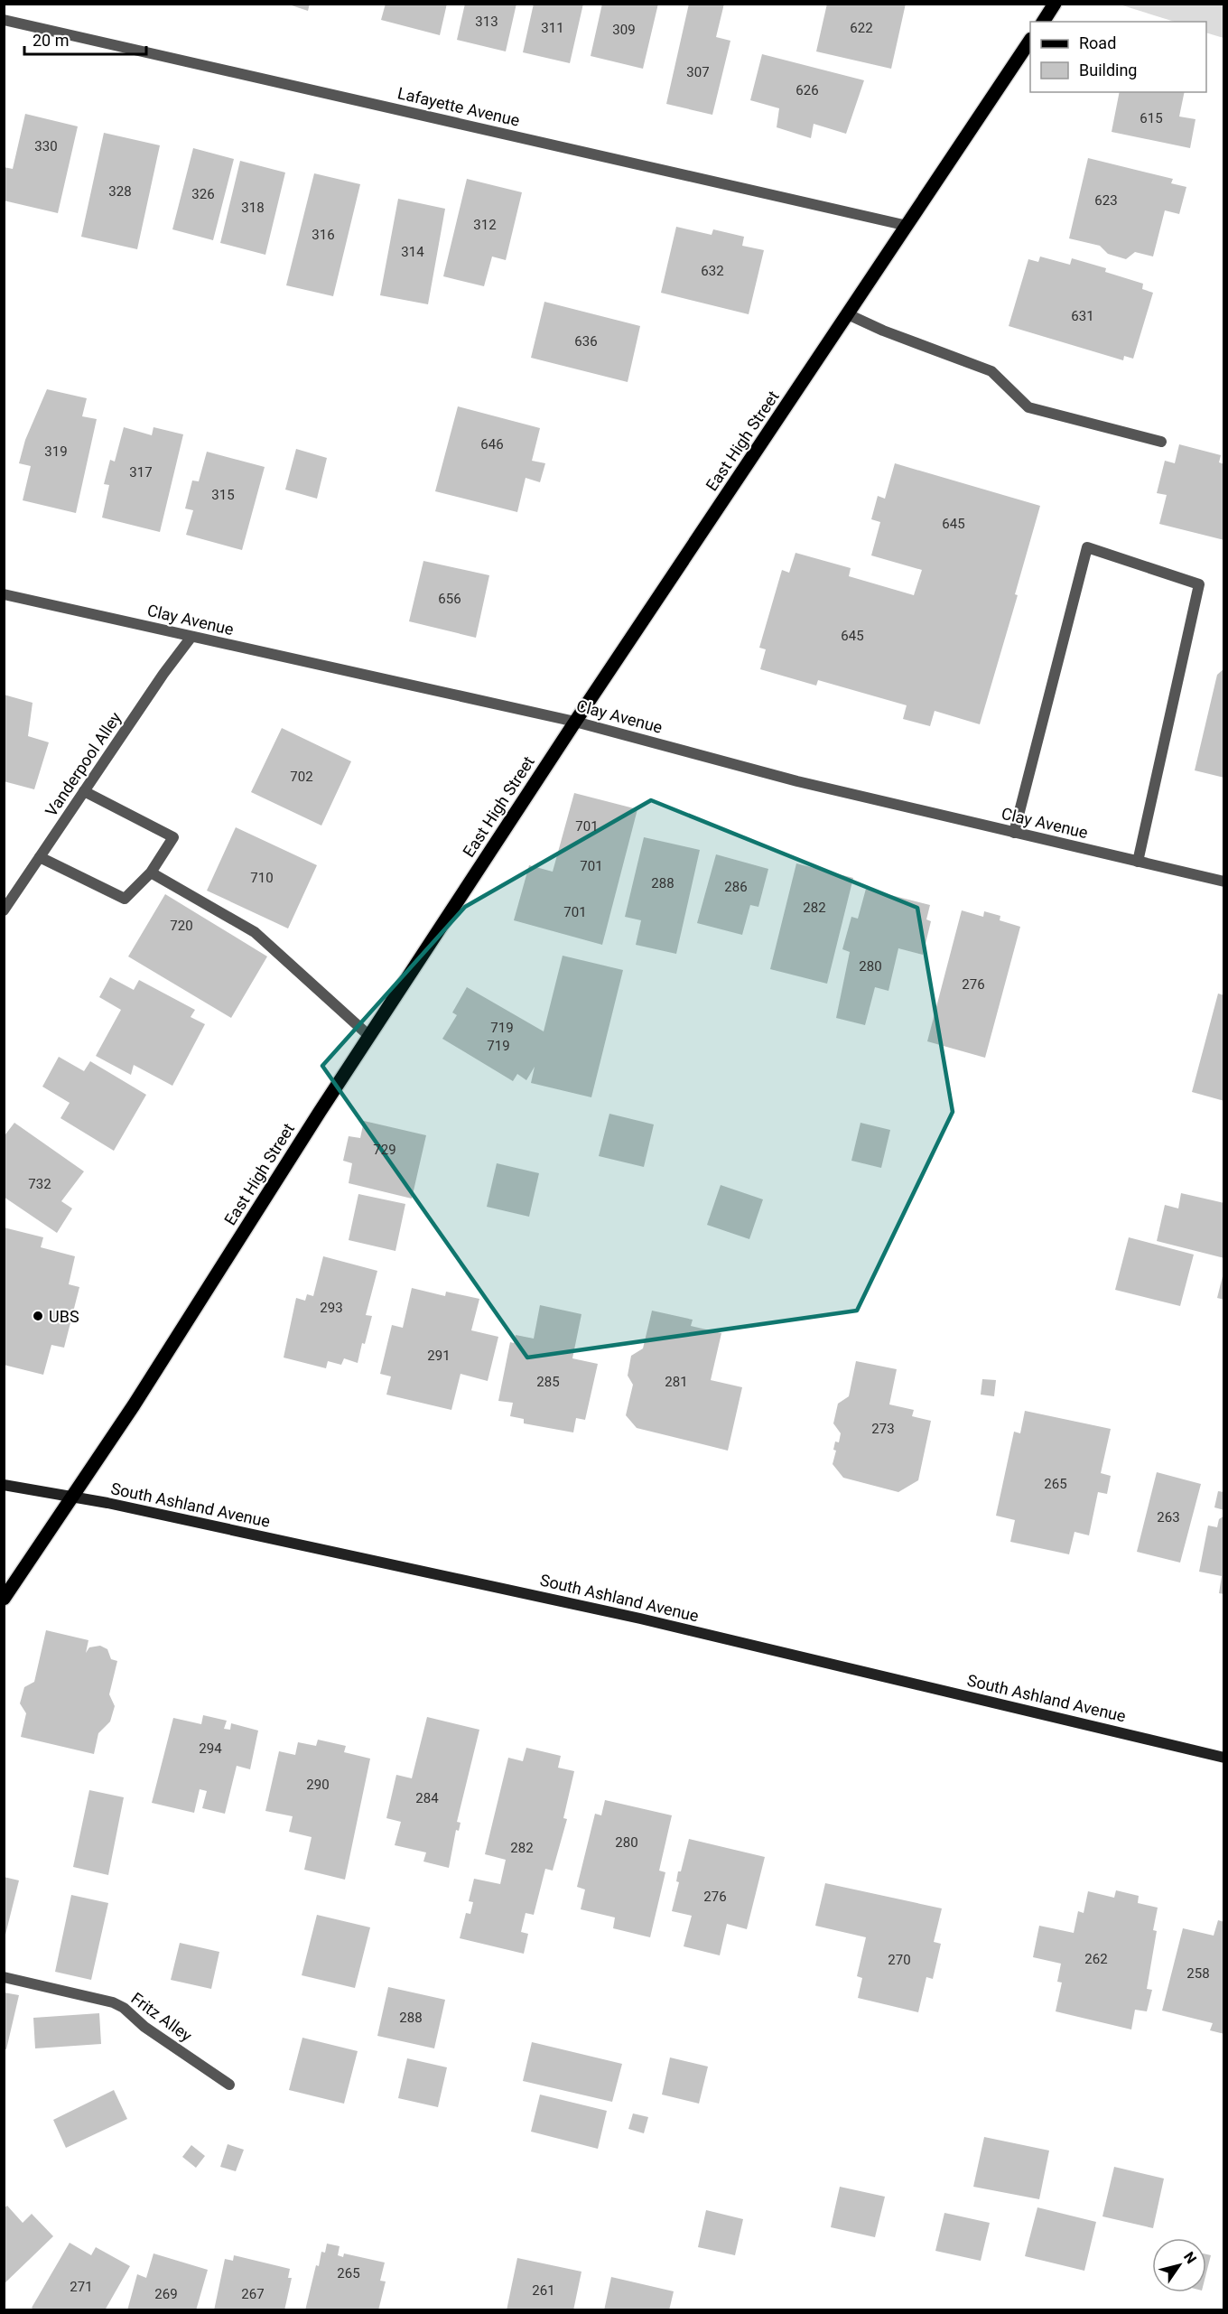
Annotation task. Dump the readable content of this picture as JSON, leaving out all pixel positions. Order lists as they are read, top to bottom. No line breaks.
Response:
{"streets":{"main road":["East High Street"],"street":["Lafayette Avenue","Clay Avenue","Vanderpool Alley","South Ashland Avenue","Fritz Alley"]},"crossings":[["Lafayette Avenue","East High Street"],["East High Street","Clay Avenue"],["East High Street","South Ashland Avenue"],["Clay Avenue","Vanderpool Alley"]],"places":["UBS"],"house_numbers":["313","311","622","309","307","626","615","330","328","326","623","318","312","316","314","632","631","636","646","319","317","315","645","656","645","702","701","701","710","288","286","282","701","720","280","276","719","719","729","732","293","291","285","281","273","265","263","294","290","284","280","282","276","262","270","258","288","265","271","261","269","267"],"legend":["Road","Building"],"scale_bar":"20 m","north":"top right"}
